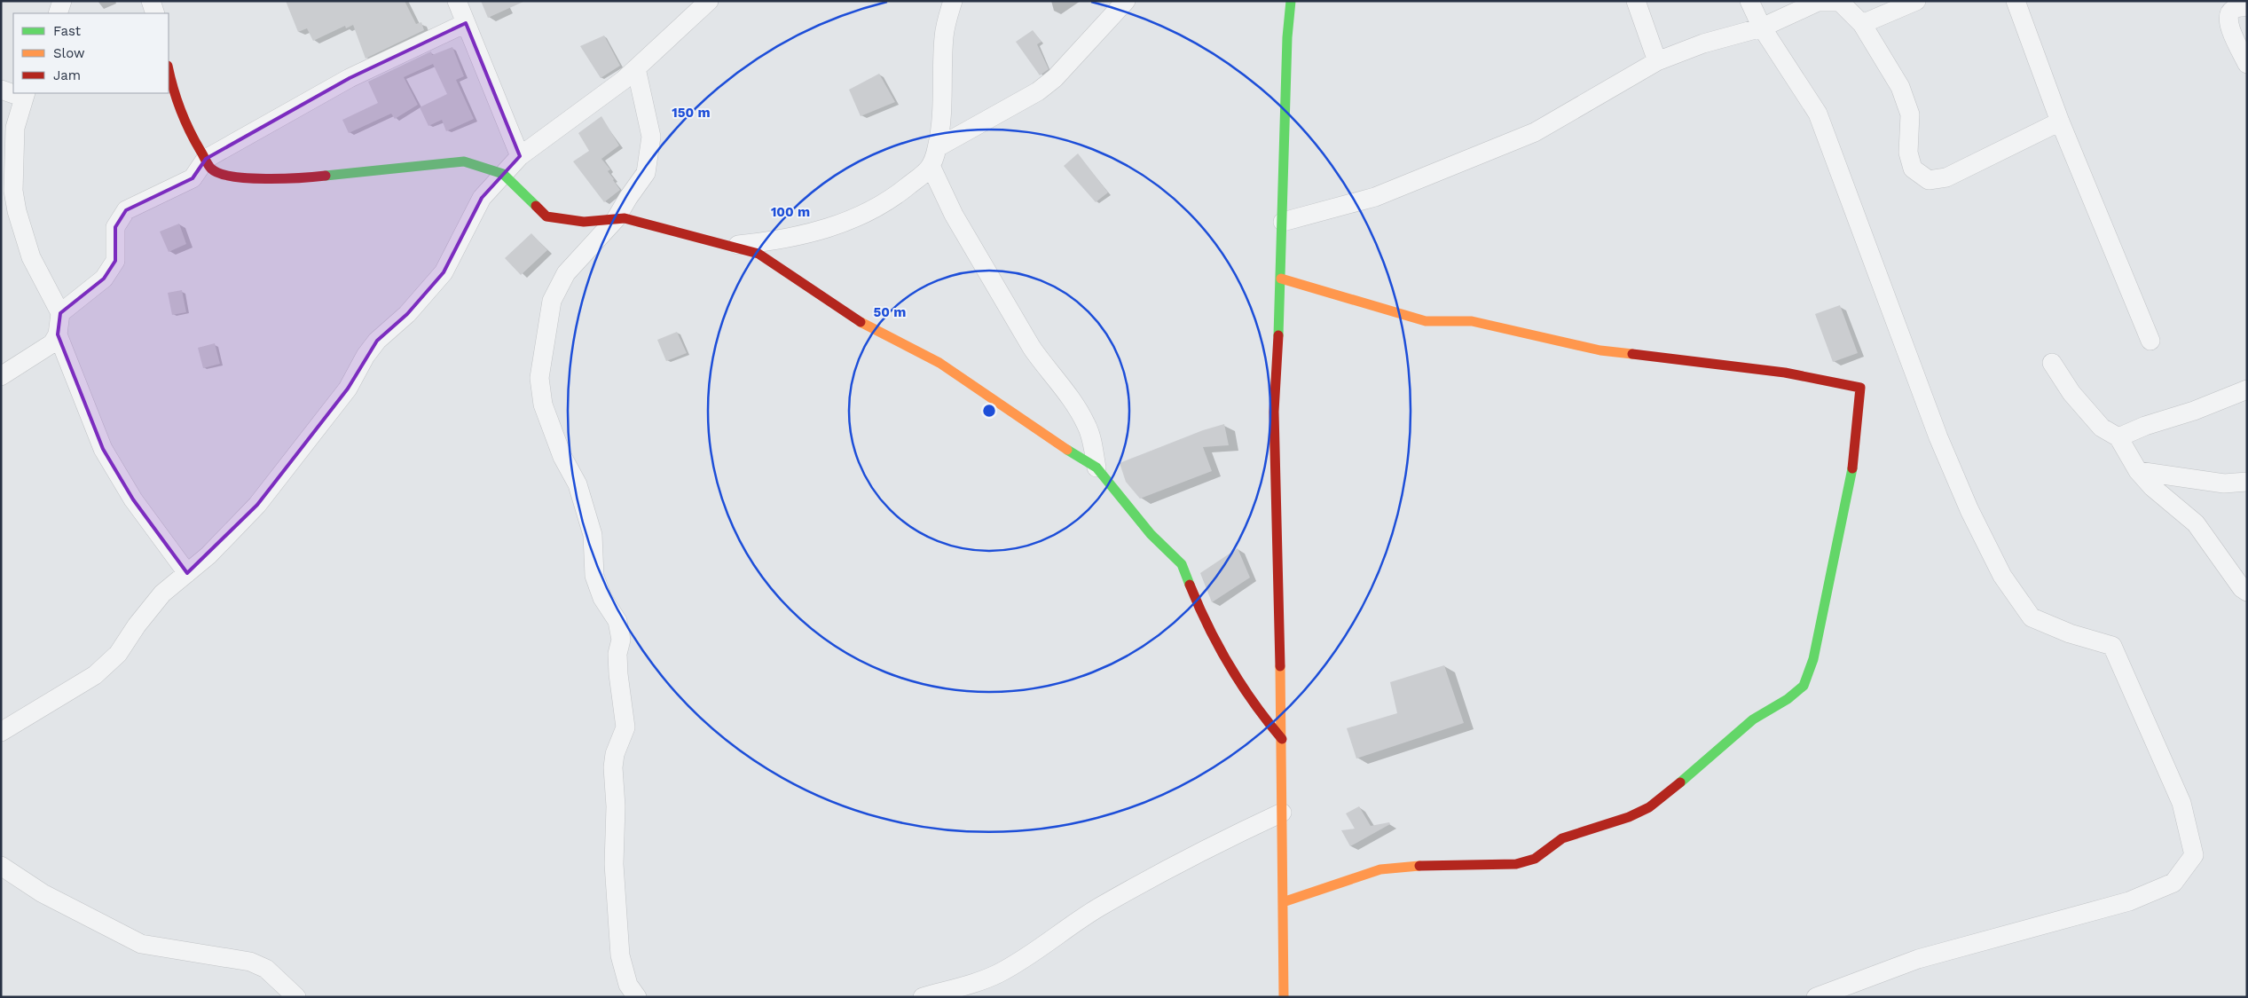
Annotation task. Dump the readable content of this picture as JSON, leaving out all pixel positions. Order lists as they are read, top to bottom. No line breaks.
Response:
{"legend":["Fast","Slow","Jam"],"rings":["150 m","100 m","50 m"]}
